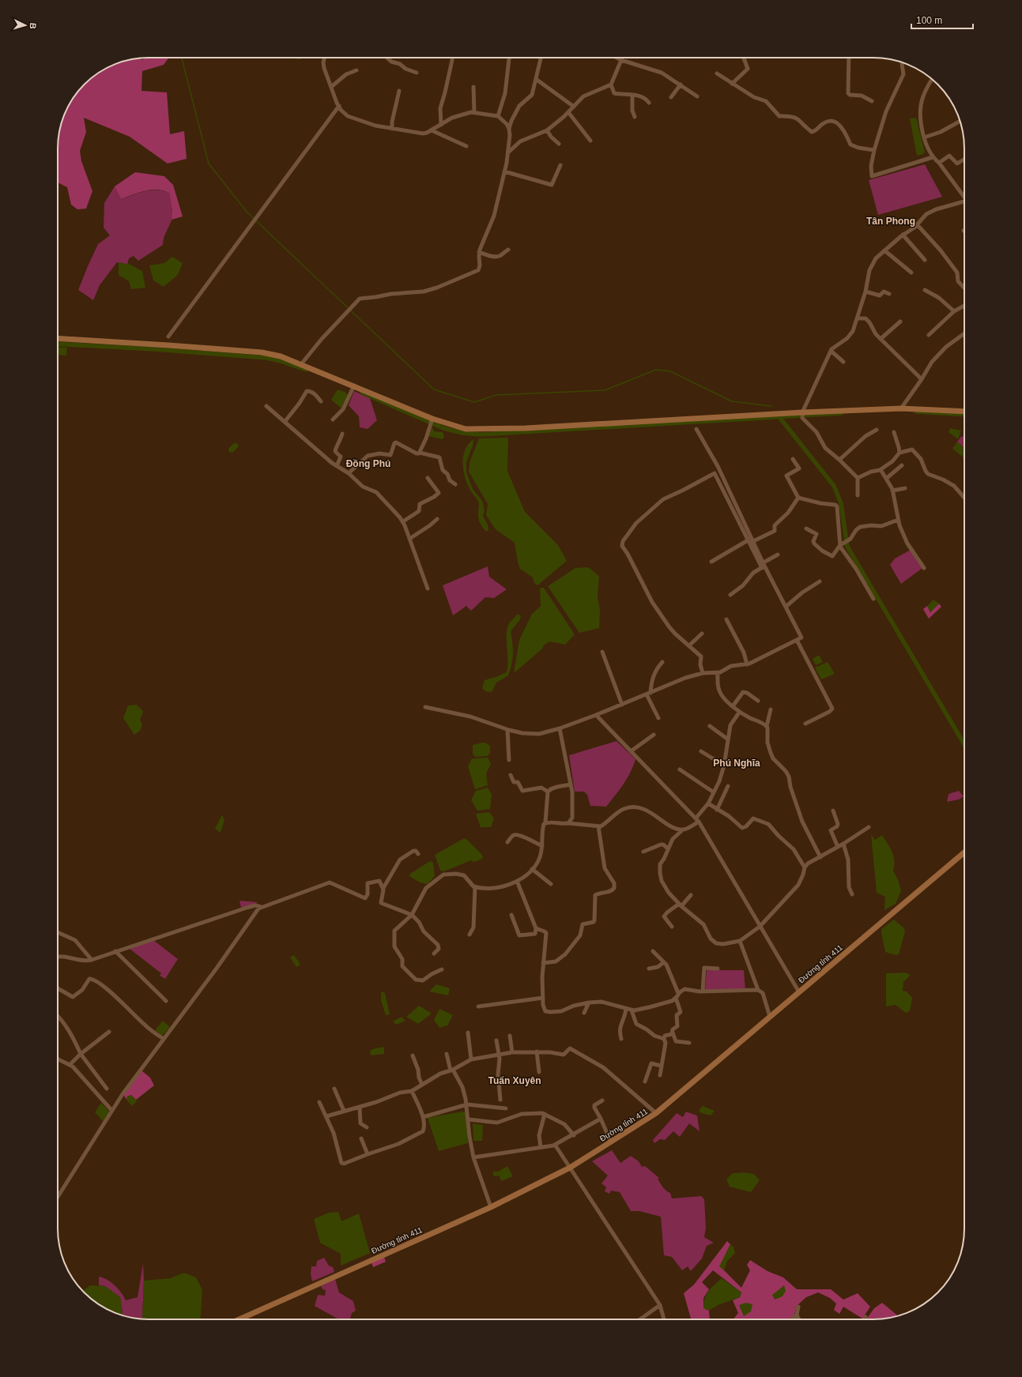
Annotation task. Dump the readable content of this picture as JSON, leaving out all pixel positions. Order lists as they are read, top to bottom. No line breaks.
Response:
{"streets":{"main road":["Đường tỉnh 411"]},"districts":["Tân Phong","Đồng Phú","Phú Nghĩa","Tuấn Xuyên"],"scale_bar":"100 m","north":"right"}
